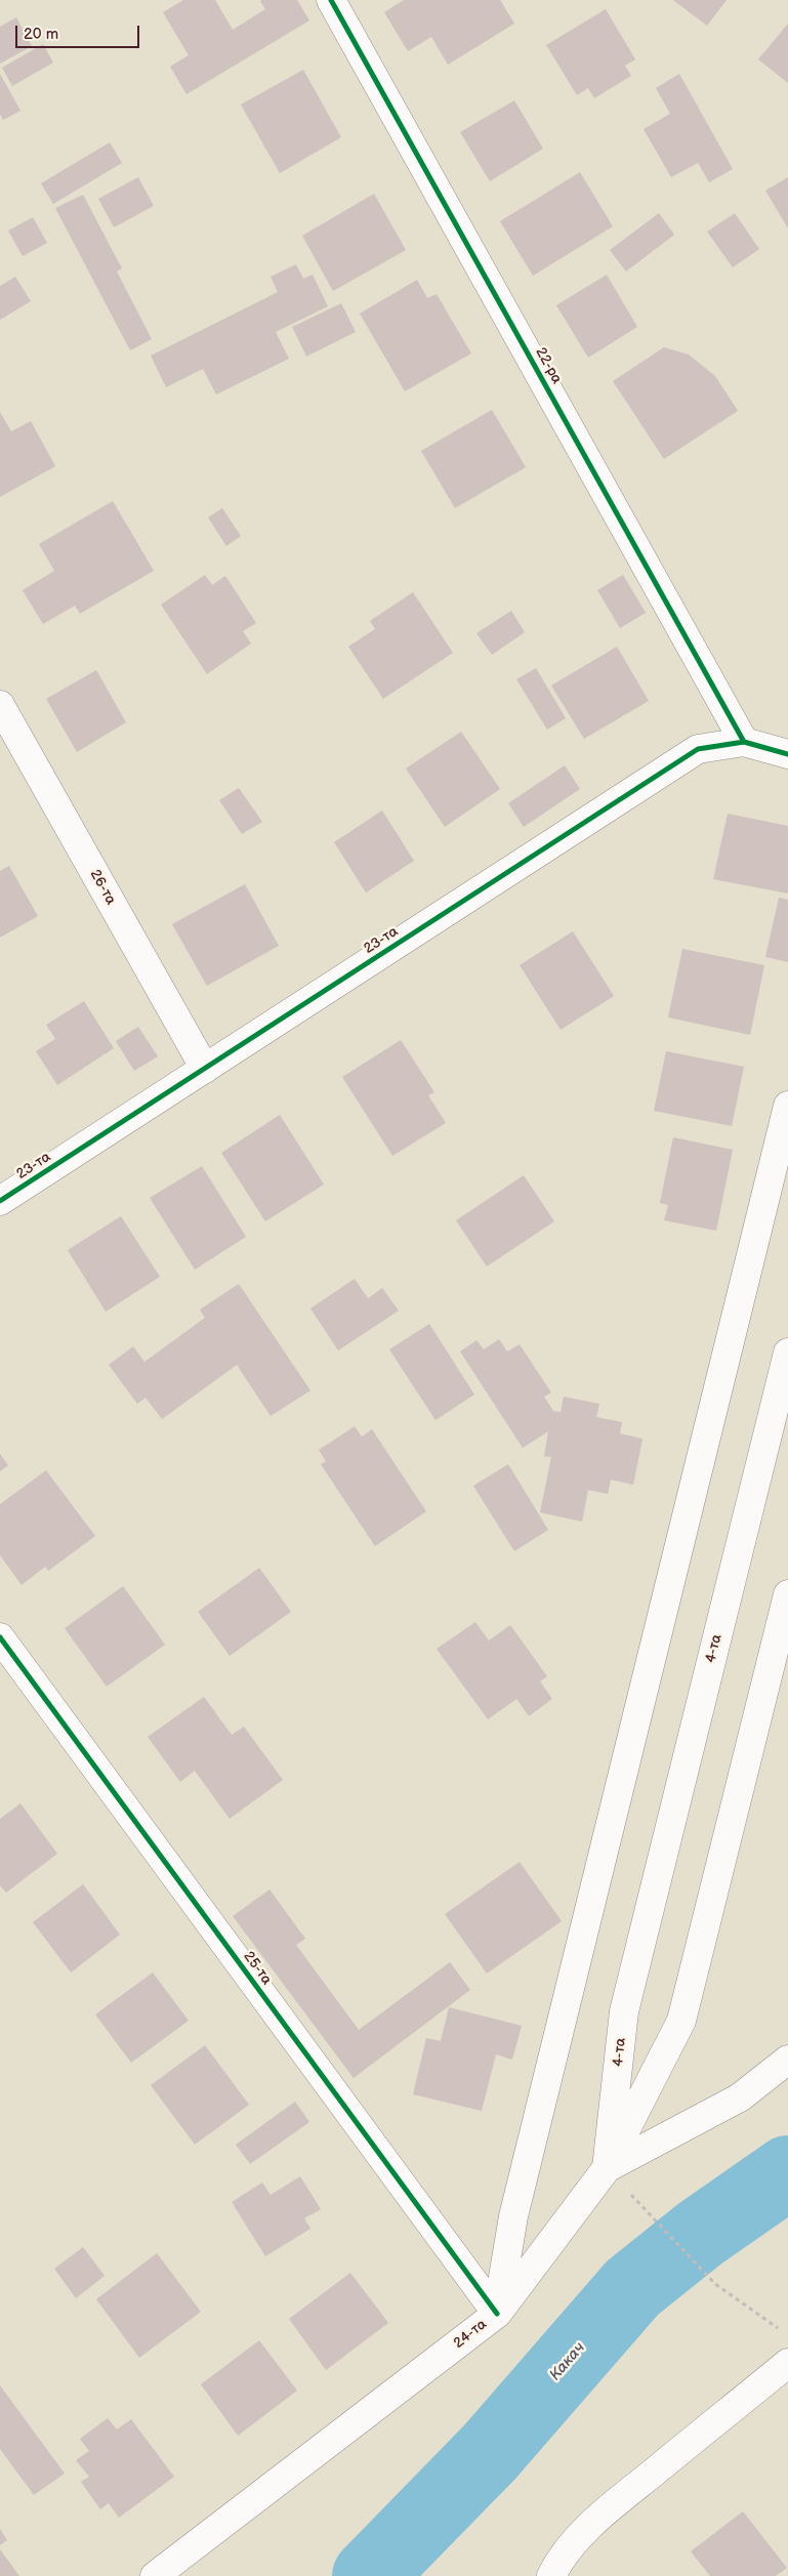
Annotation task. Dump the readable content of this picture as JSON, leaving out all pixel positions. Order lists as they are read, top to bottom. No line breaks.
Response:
{"streets":{"street":["22-ра","26-та","23-та","4-та","25-та","24-та"]},"crossings":[["22-ра","23-та"],["26-та","23-та"],["4-та","24-та"],["25-та","24-та"]],"water":["Какач"],"scale_bar":"20 m"}
